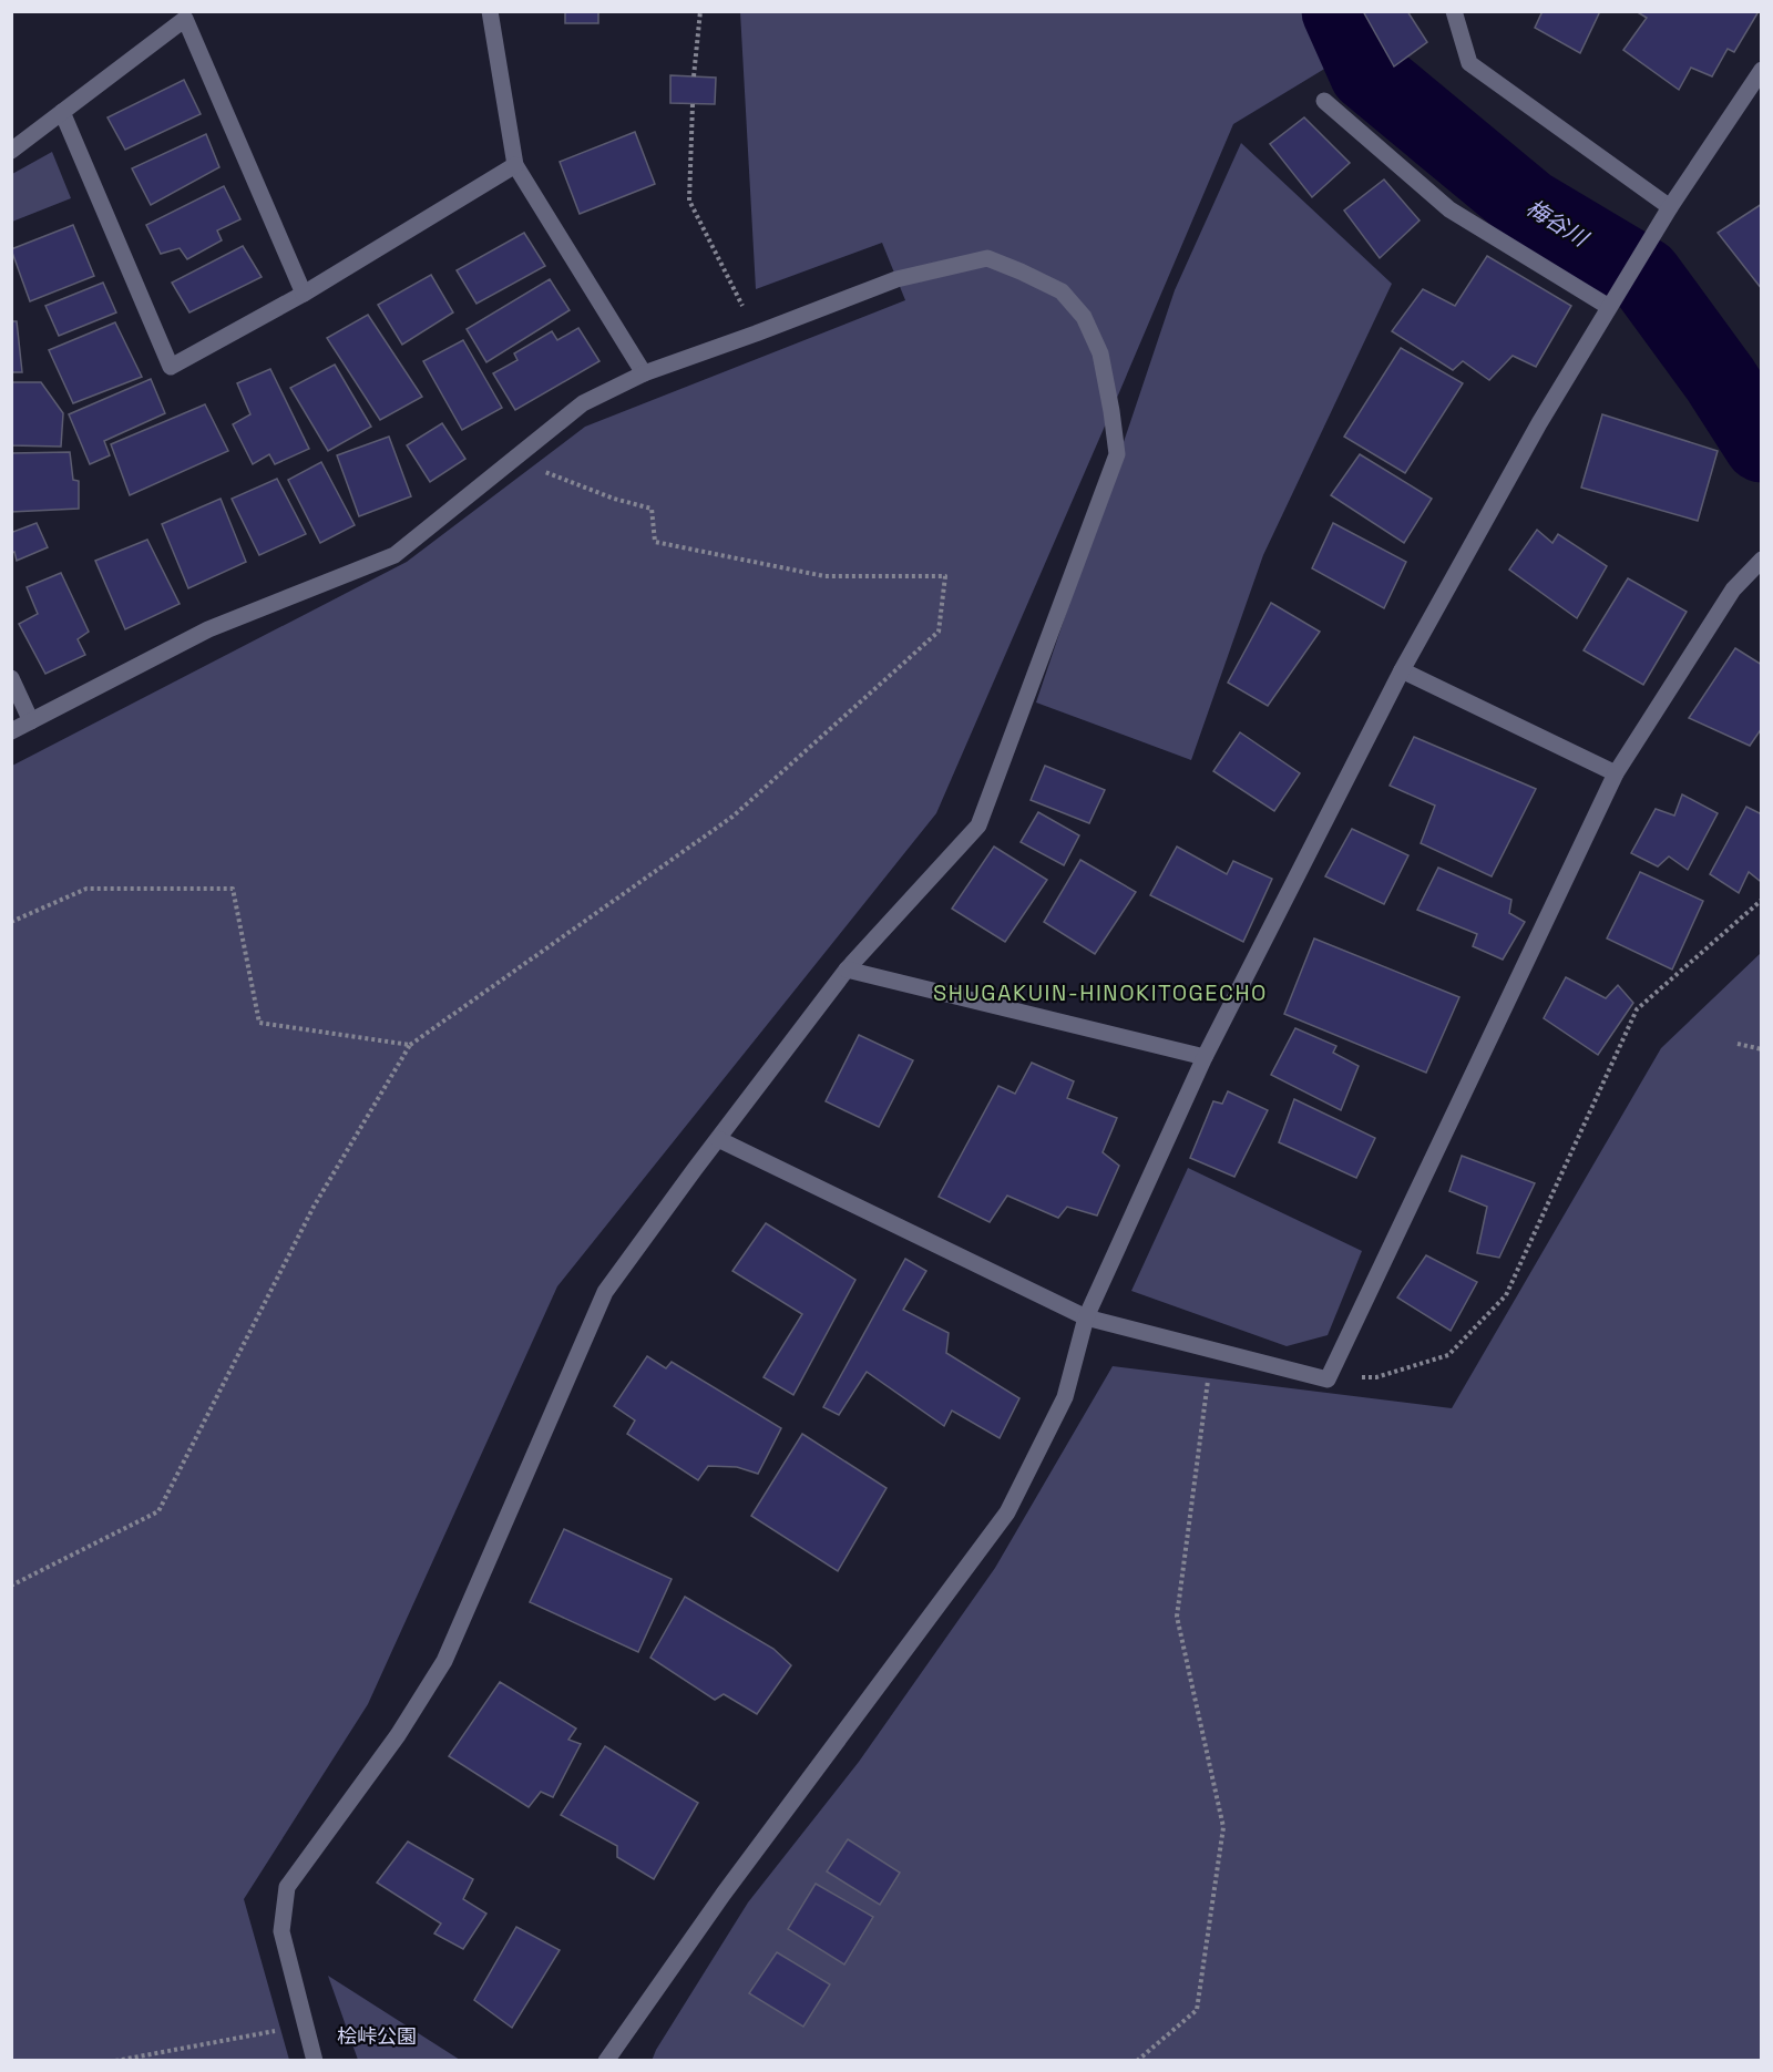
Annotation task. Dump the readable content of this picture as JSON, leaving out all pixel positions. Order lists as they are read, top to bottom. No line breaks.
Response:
{"districts":["SHUGAKUIN-HINOKITOGECHO"],"water":["梅谷川"],"parks":["桧峠公園"]}
